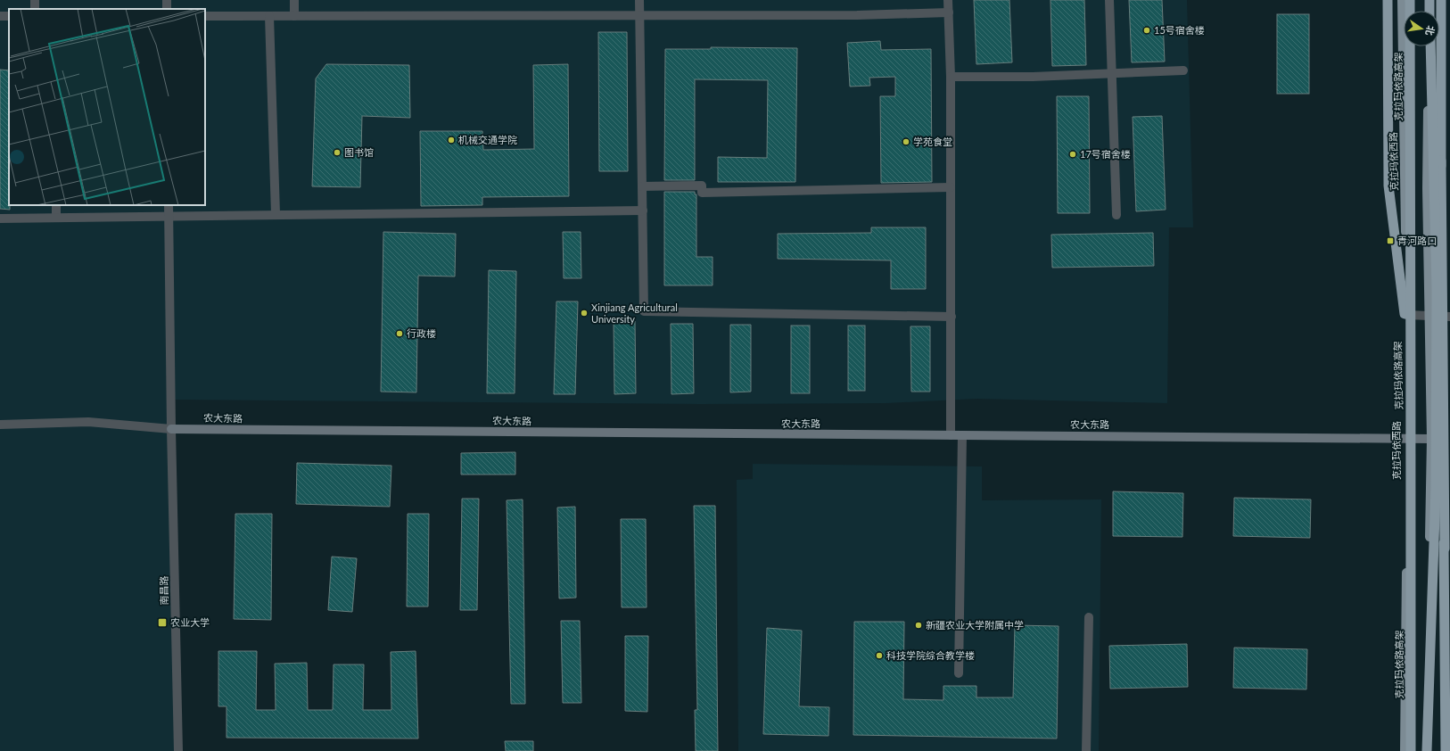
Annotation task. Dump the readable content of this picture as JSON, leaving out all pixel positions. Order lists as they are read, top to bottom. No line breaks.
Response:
{"streets":{"highway":["克拉玛依路高架"],"main road":["克拉玛依西路","农大东路"],"street":["南昌路"]},"crossings":[["克拉玛依西路","农大东路"],["农大东路","南昌路"]],"places":{"other":["15号宿舍楼","机械交通学院","学苑食堂","图书馆","17号宿舍楼","Xinjiang Agricultural University","行政楼","新疆农业大学附属中学","科技学院综合教学楼"],"transit":["青河路口","农业大学"]},"north":"right"}
